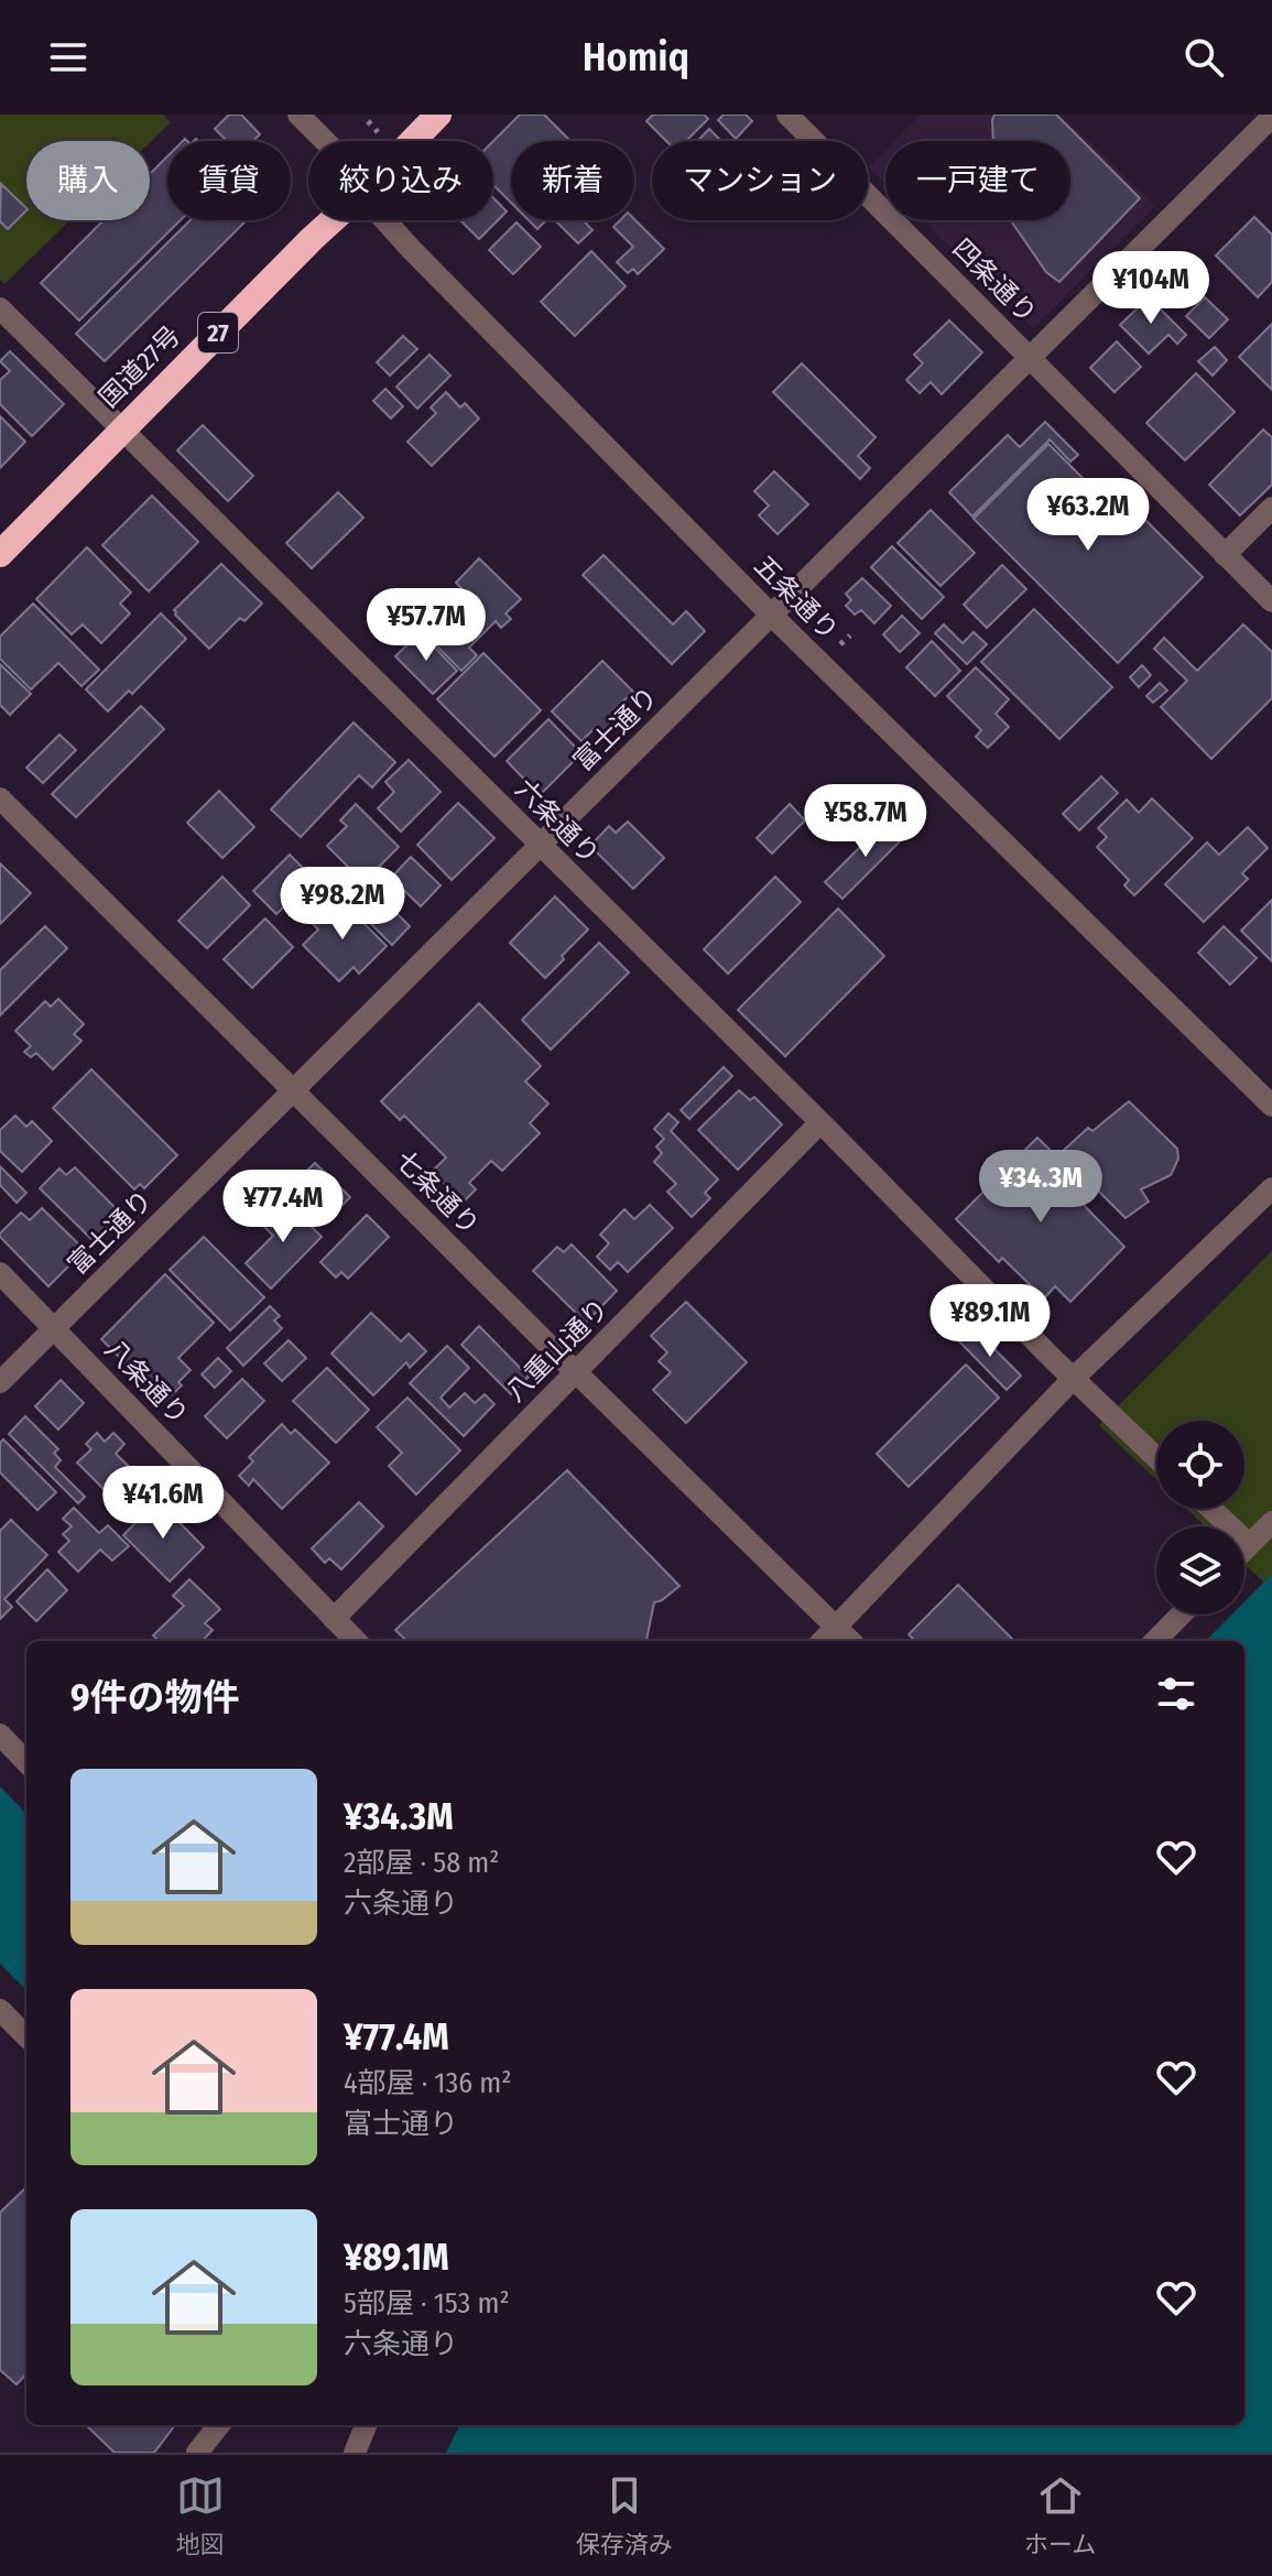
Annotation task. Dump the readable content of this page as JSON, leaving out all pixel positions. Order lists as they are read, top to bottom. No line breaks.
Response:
{"streets":{"highway":["27","国道27号"],"street":["四条通り","五条通り","富士通り","六条通り","七条通り","八重山通り","八条通り"]},"crossings":[["四条通り","富士通り"],["国道27号","六条通り"],["五条通り","富士通り"],["富士通り","六条通り"],["富士通り","七条通り"],["富士通り","八条通り"],["六条通り","八重山通り"],["七条通り","八重山通り"],["八重山通り","八条通り"]],"page":{"header":"Homiq","chip":["購入","賃貸","絞り込み","新着","マンション","一戸建て"],"price":["¥104M","¥63.2M","¥57.7M","¥58.7M","¥98.2M","¥34.3M","¥77.4M","¥89.1M","¥41.6M"],"heading":"9件の物件","list":[{"name":"¥34.3M","note":"2部屋 · 58 m² · 六条通り"},{"name":"¥77.4M","note":"4部屋 · 136 m² · 富士通り"},{"name":"¥89.1M","note":"5部屋 · 153 m² · 六条通り"}],"tabs":["地図","保存済み","ホーム"]}}
